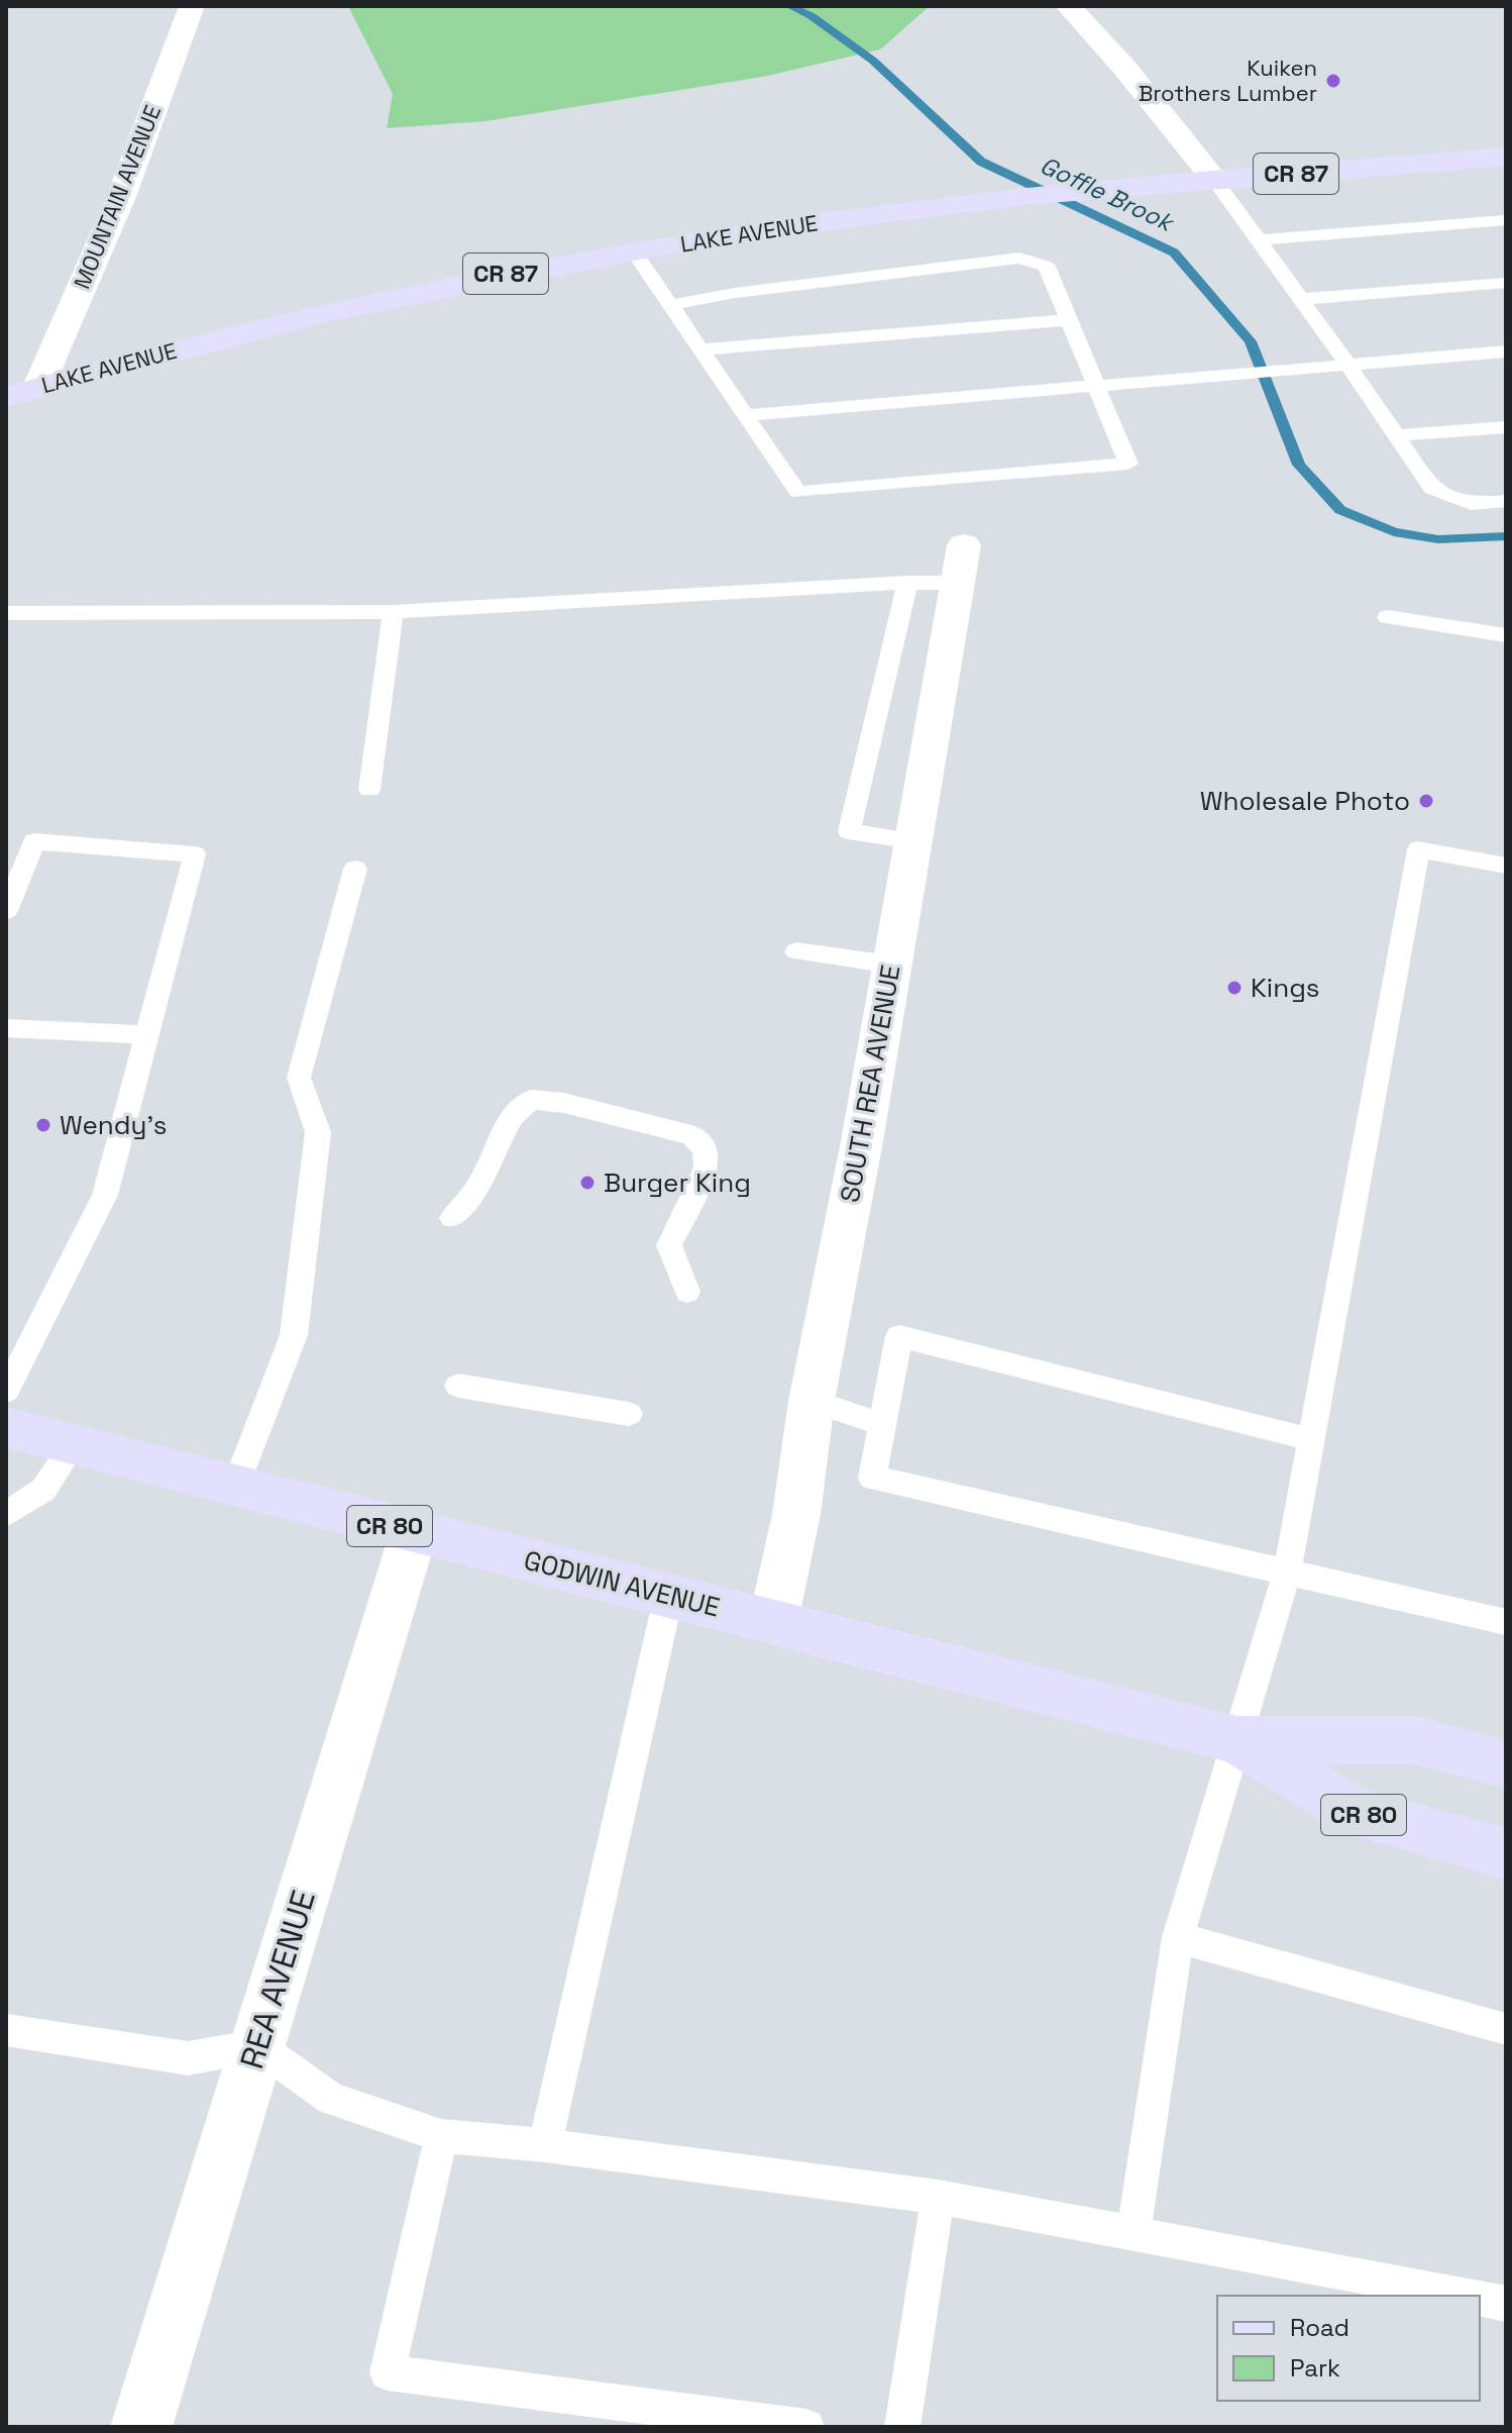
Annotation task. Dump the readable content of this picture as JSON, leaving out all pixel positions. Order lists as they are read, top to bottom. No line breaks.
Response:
{"streets":{"main road":["CR 87","LAKE AVENUE","CR 80","GODWIN AVENUE"],"street":["MOUNTAIN AVENUE","SOUTH REA AVENUE","REA AVENUE"]},"crossings":[["MOUNTAIN AVENUE","LAKE AVENUE"],["SOUTH REA AVENUE","GODWIN AVENUE"],["GODWIN AVENUE","REA AVENUE"]],"water":["Goffle Brook"],"places":["Kuiken Brothers Lumber","Wholesale Photo","Kings","Wendy's","Burger King"],"legend":["Road","Park"]}
